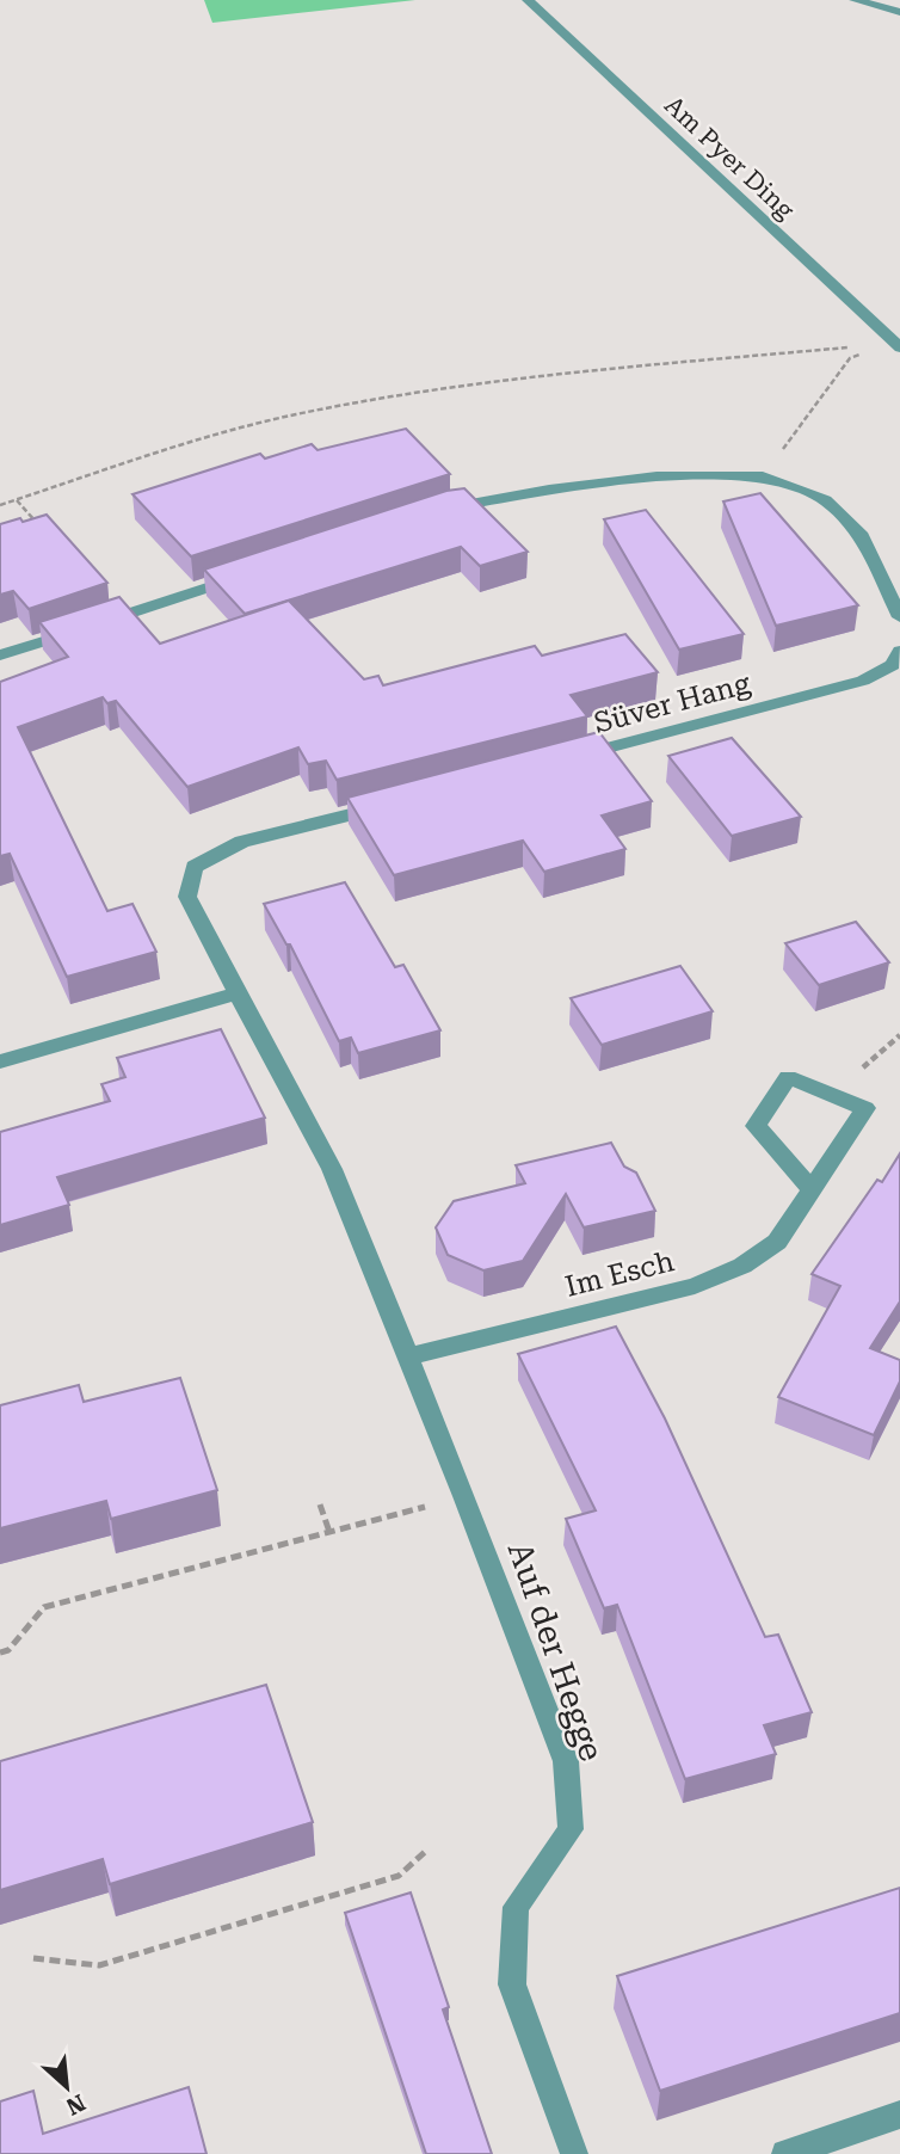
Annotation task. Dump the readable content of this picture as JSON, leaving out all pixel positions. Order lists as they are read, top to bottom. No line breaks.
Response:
{"streets":{"street":["Am Pyer Ding","Süver Hang","Im Esch","Auf der Hegge"]},"crossings":[["Im Esch","Auf der Hegge"]],"north":"bottom right"}
